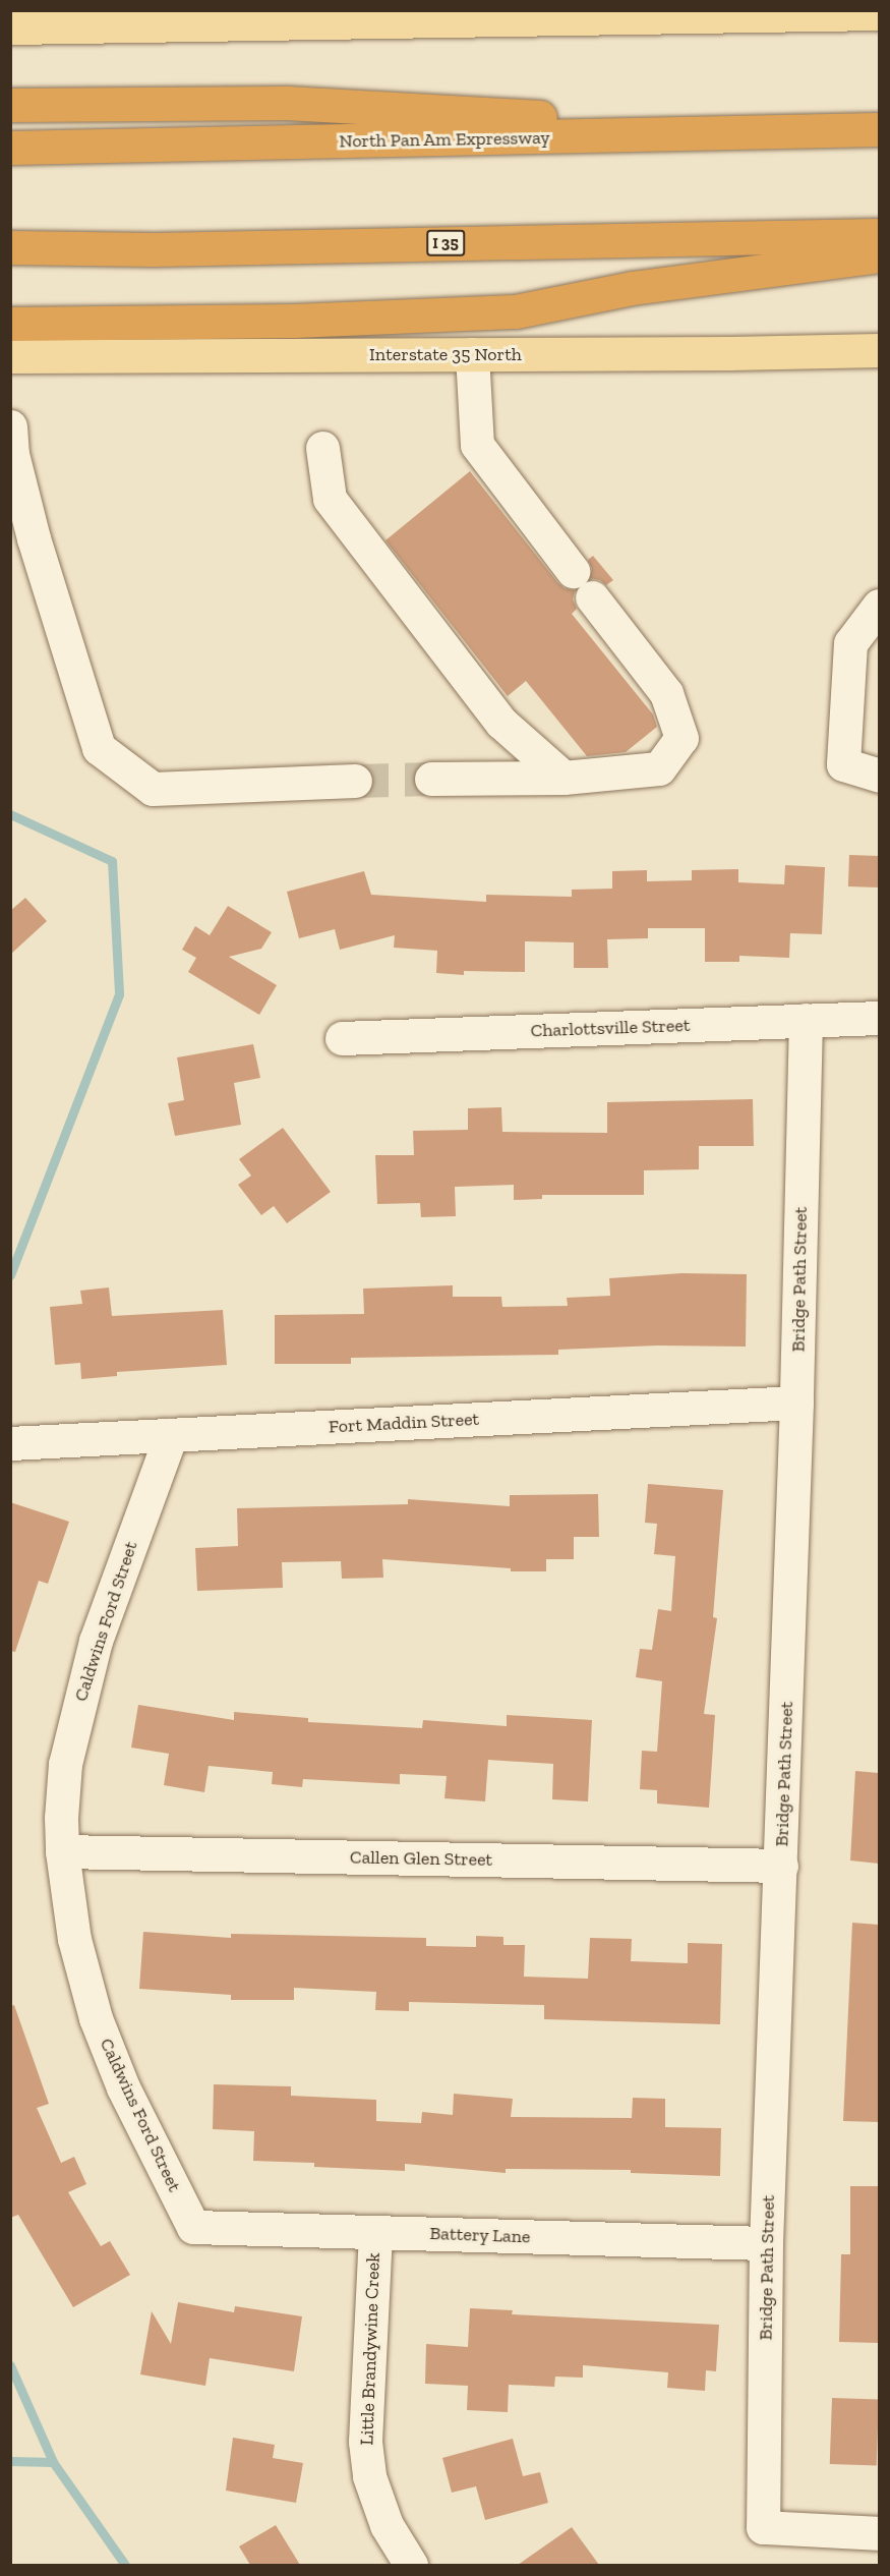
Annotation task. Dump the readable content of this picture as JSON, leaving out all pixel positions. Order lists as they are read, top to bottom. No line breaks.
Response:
{"streets":{"highway":["North Pan Am Expressway","I 35"],"main road":["Interstate 35 North"],"street":["Charlottsville Street","Bridge Path Street","Fort Maddin Street","Caldwins Ford Street","Callen Glen Street","Battery Lane","Little Brandywine Creek"]},"crossings":[["Charlottsville Street","Bridge Path Street"],["Bridge Path Street","Fort Maddin Street"],["Bridge Path Street","Callen Glen Street"],["Bridge Path Street","Battery Lane"],["Fort Maddin Street","Caldwins Ford Street"],["Caldwins Ford Street","Callen Glen Street"],["Caldwins Ford Street","Battery Lane"],["Battery Lane","Little Brandywine Creek"]]}
